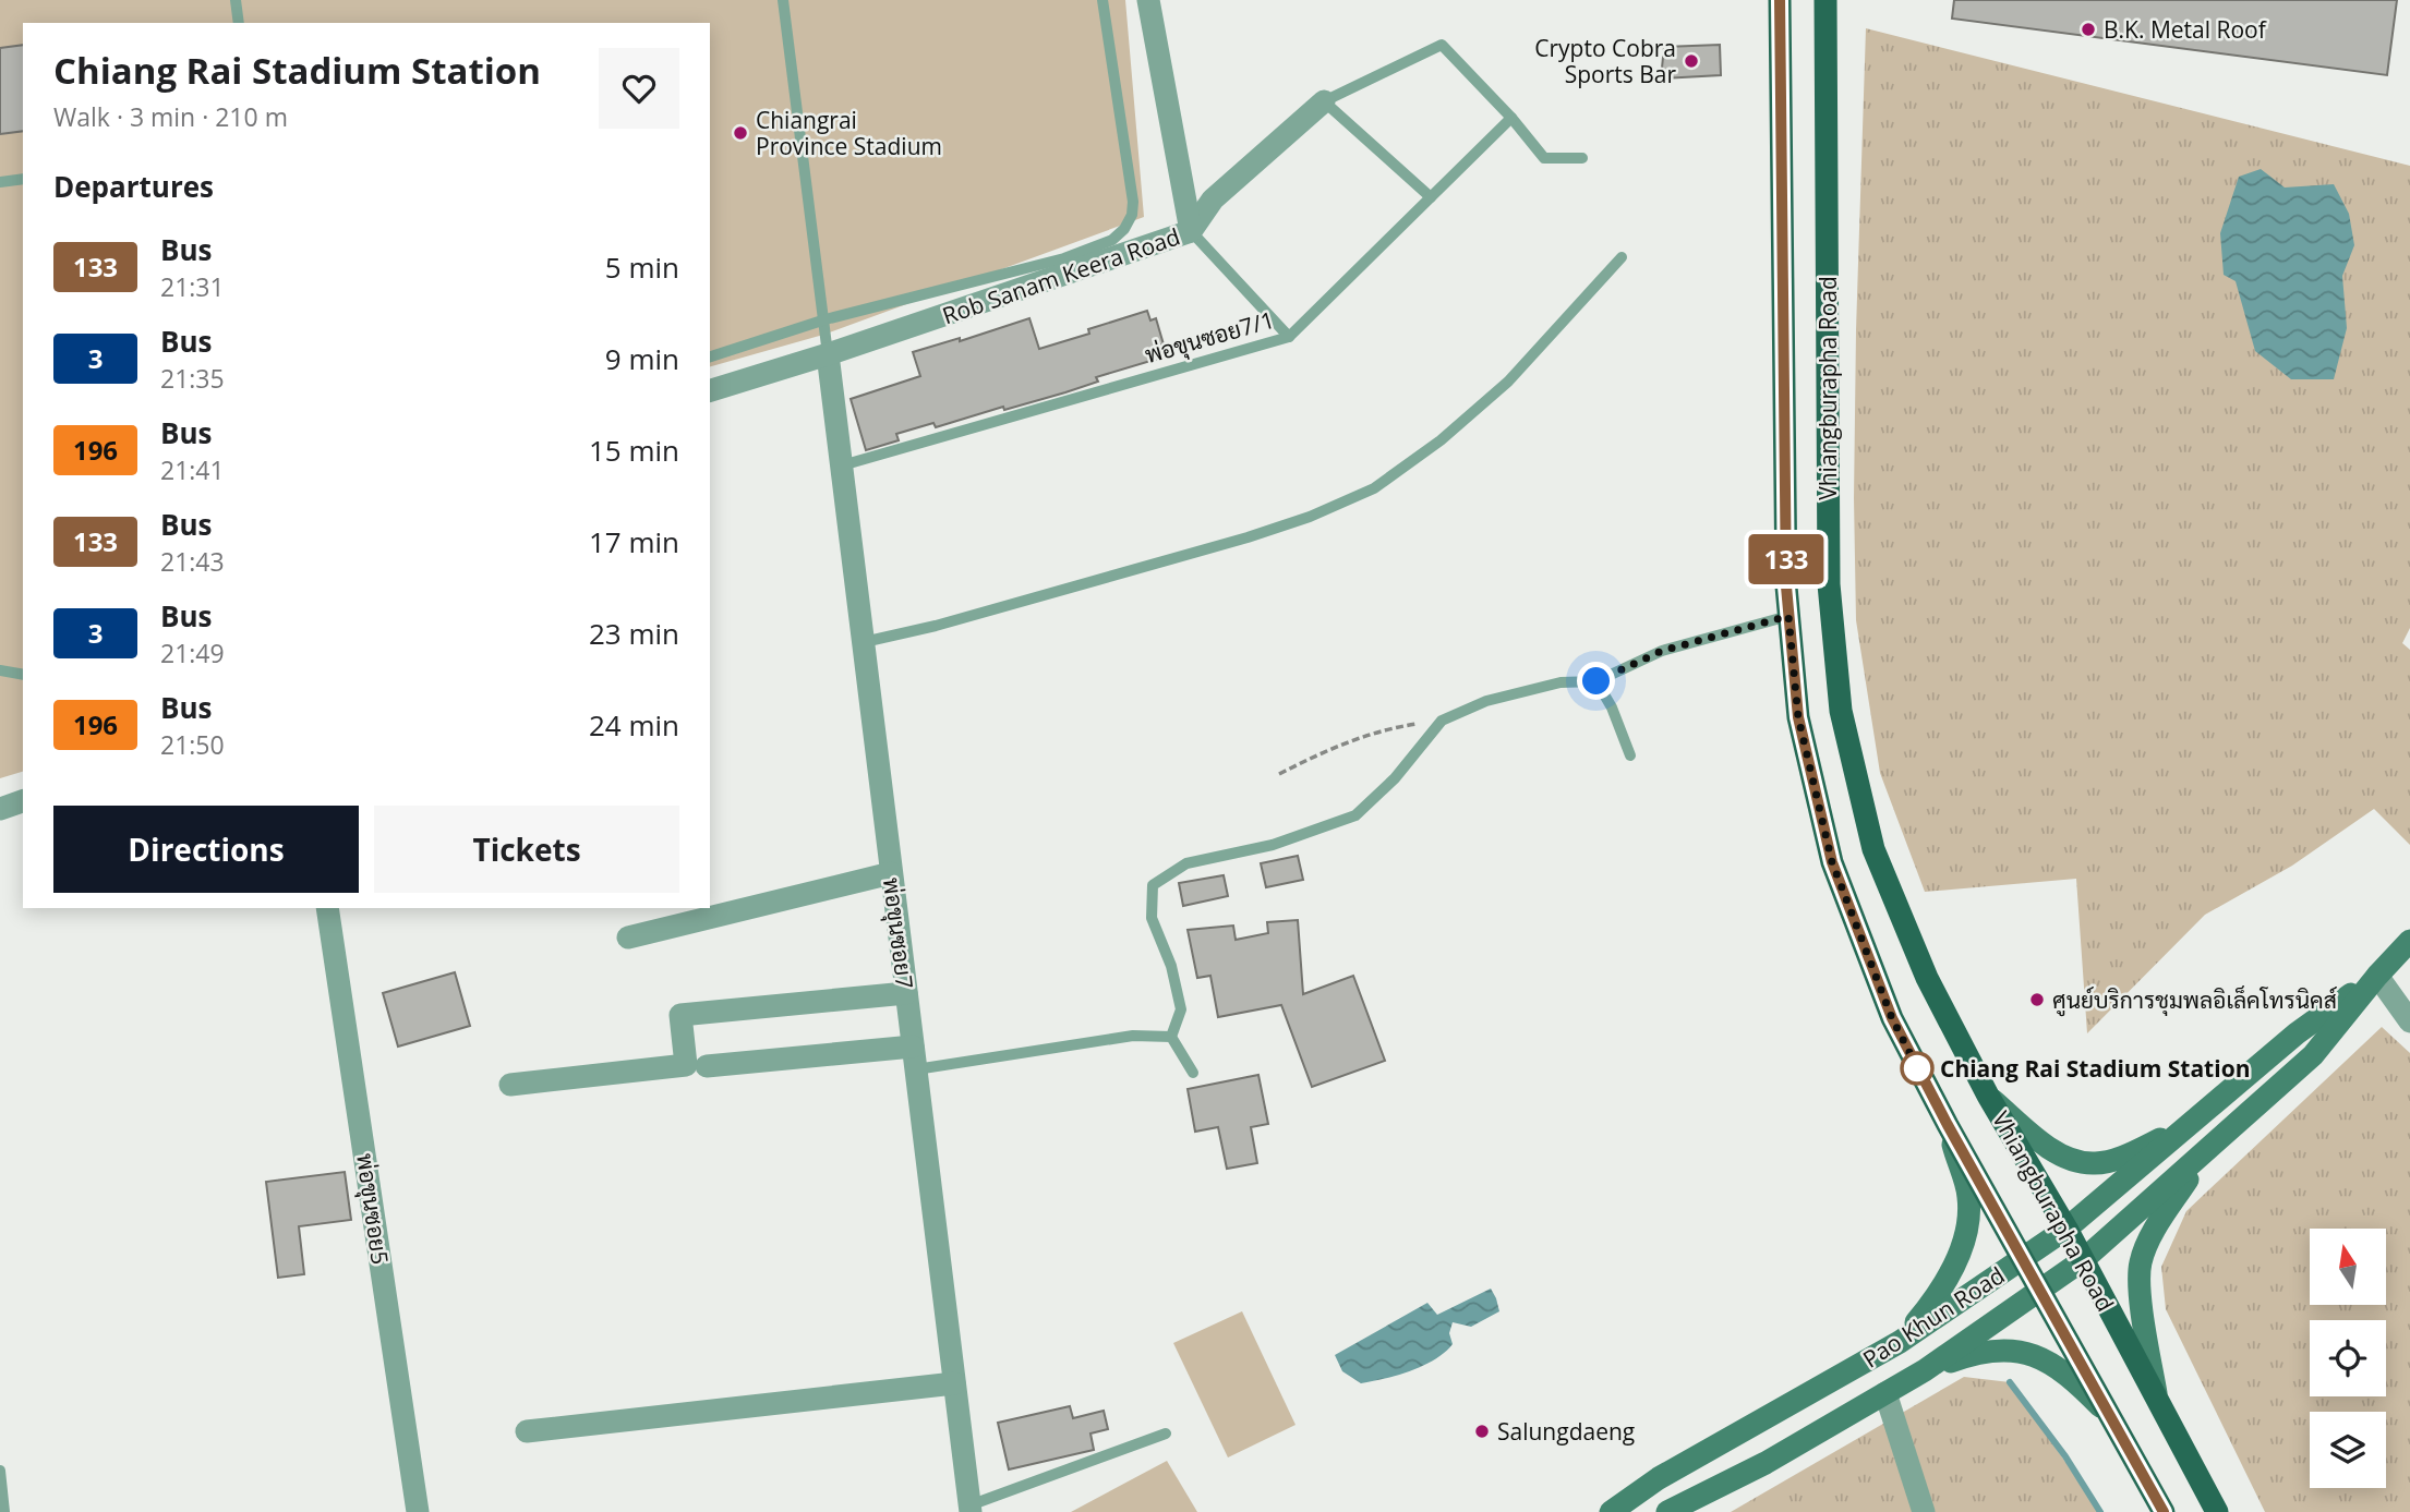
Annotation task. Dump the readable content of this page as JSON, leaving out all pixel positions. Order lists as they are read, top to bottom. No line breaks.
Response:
{"streets":{"main road":["Vhiangburapha Road","Pao Khun Road"],"street":["Rob Sanam Keera Road","พ่อขุนซอย7","พ่อขุนซอย5"],"lane":["พ่อขุนซอย7/1"]},"crossings":[["Rob Sanam Keera Road","พ่อขุนซอย7"],["พ่อขุนซอย7/1","พ่อขุนซอย7"],["Vhiangburapha Road","Pao Khun Road"]],"places":["B.K. Metal Roof","Crypto Cobra Sports Bar","Chiangrai Province Stadium","ศูนย์บริการชุมพลอิเล็คโทรนิคส์","Chiang Rai Stadium Station","Salungdaeng"],"lines":["bus line 133"],"north":"top","page":{"on_map":"133","heading":[["Chiang Rai Stadium Station","Walk · 3 min · 210 m"],"Departures"],"list":[{"mark":"133","name":"Bus","note":"21:31","value":"5 min"},{"mark":"3","name":"Bus","note":"21:35","value":"9 min"},{"mark":"196","name":"Bus","note":"21:41","value":"15 min"},{"mark":"133","name":"Bus","note":"21:43","value":"17 min"},{"mark":"3","name":"Bus","note":"21:49","value":"23 min"},{"mark":"196","name":"Bus","note":"21:50","value":"24 min"}],"buttons":["Directions","Tickets"]}}
